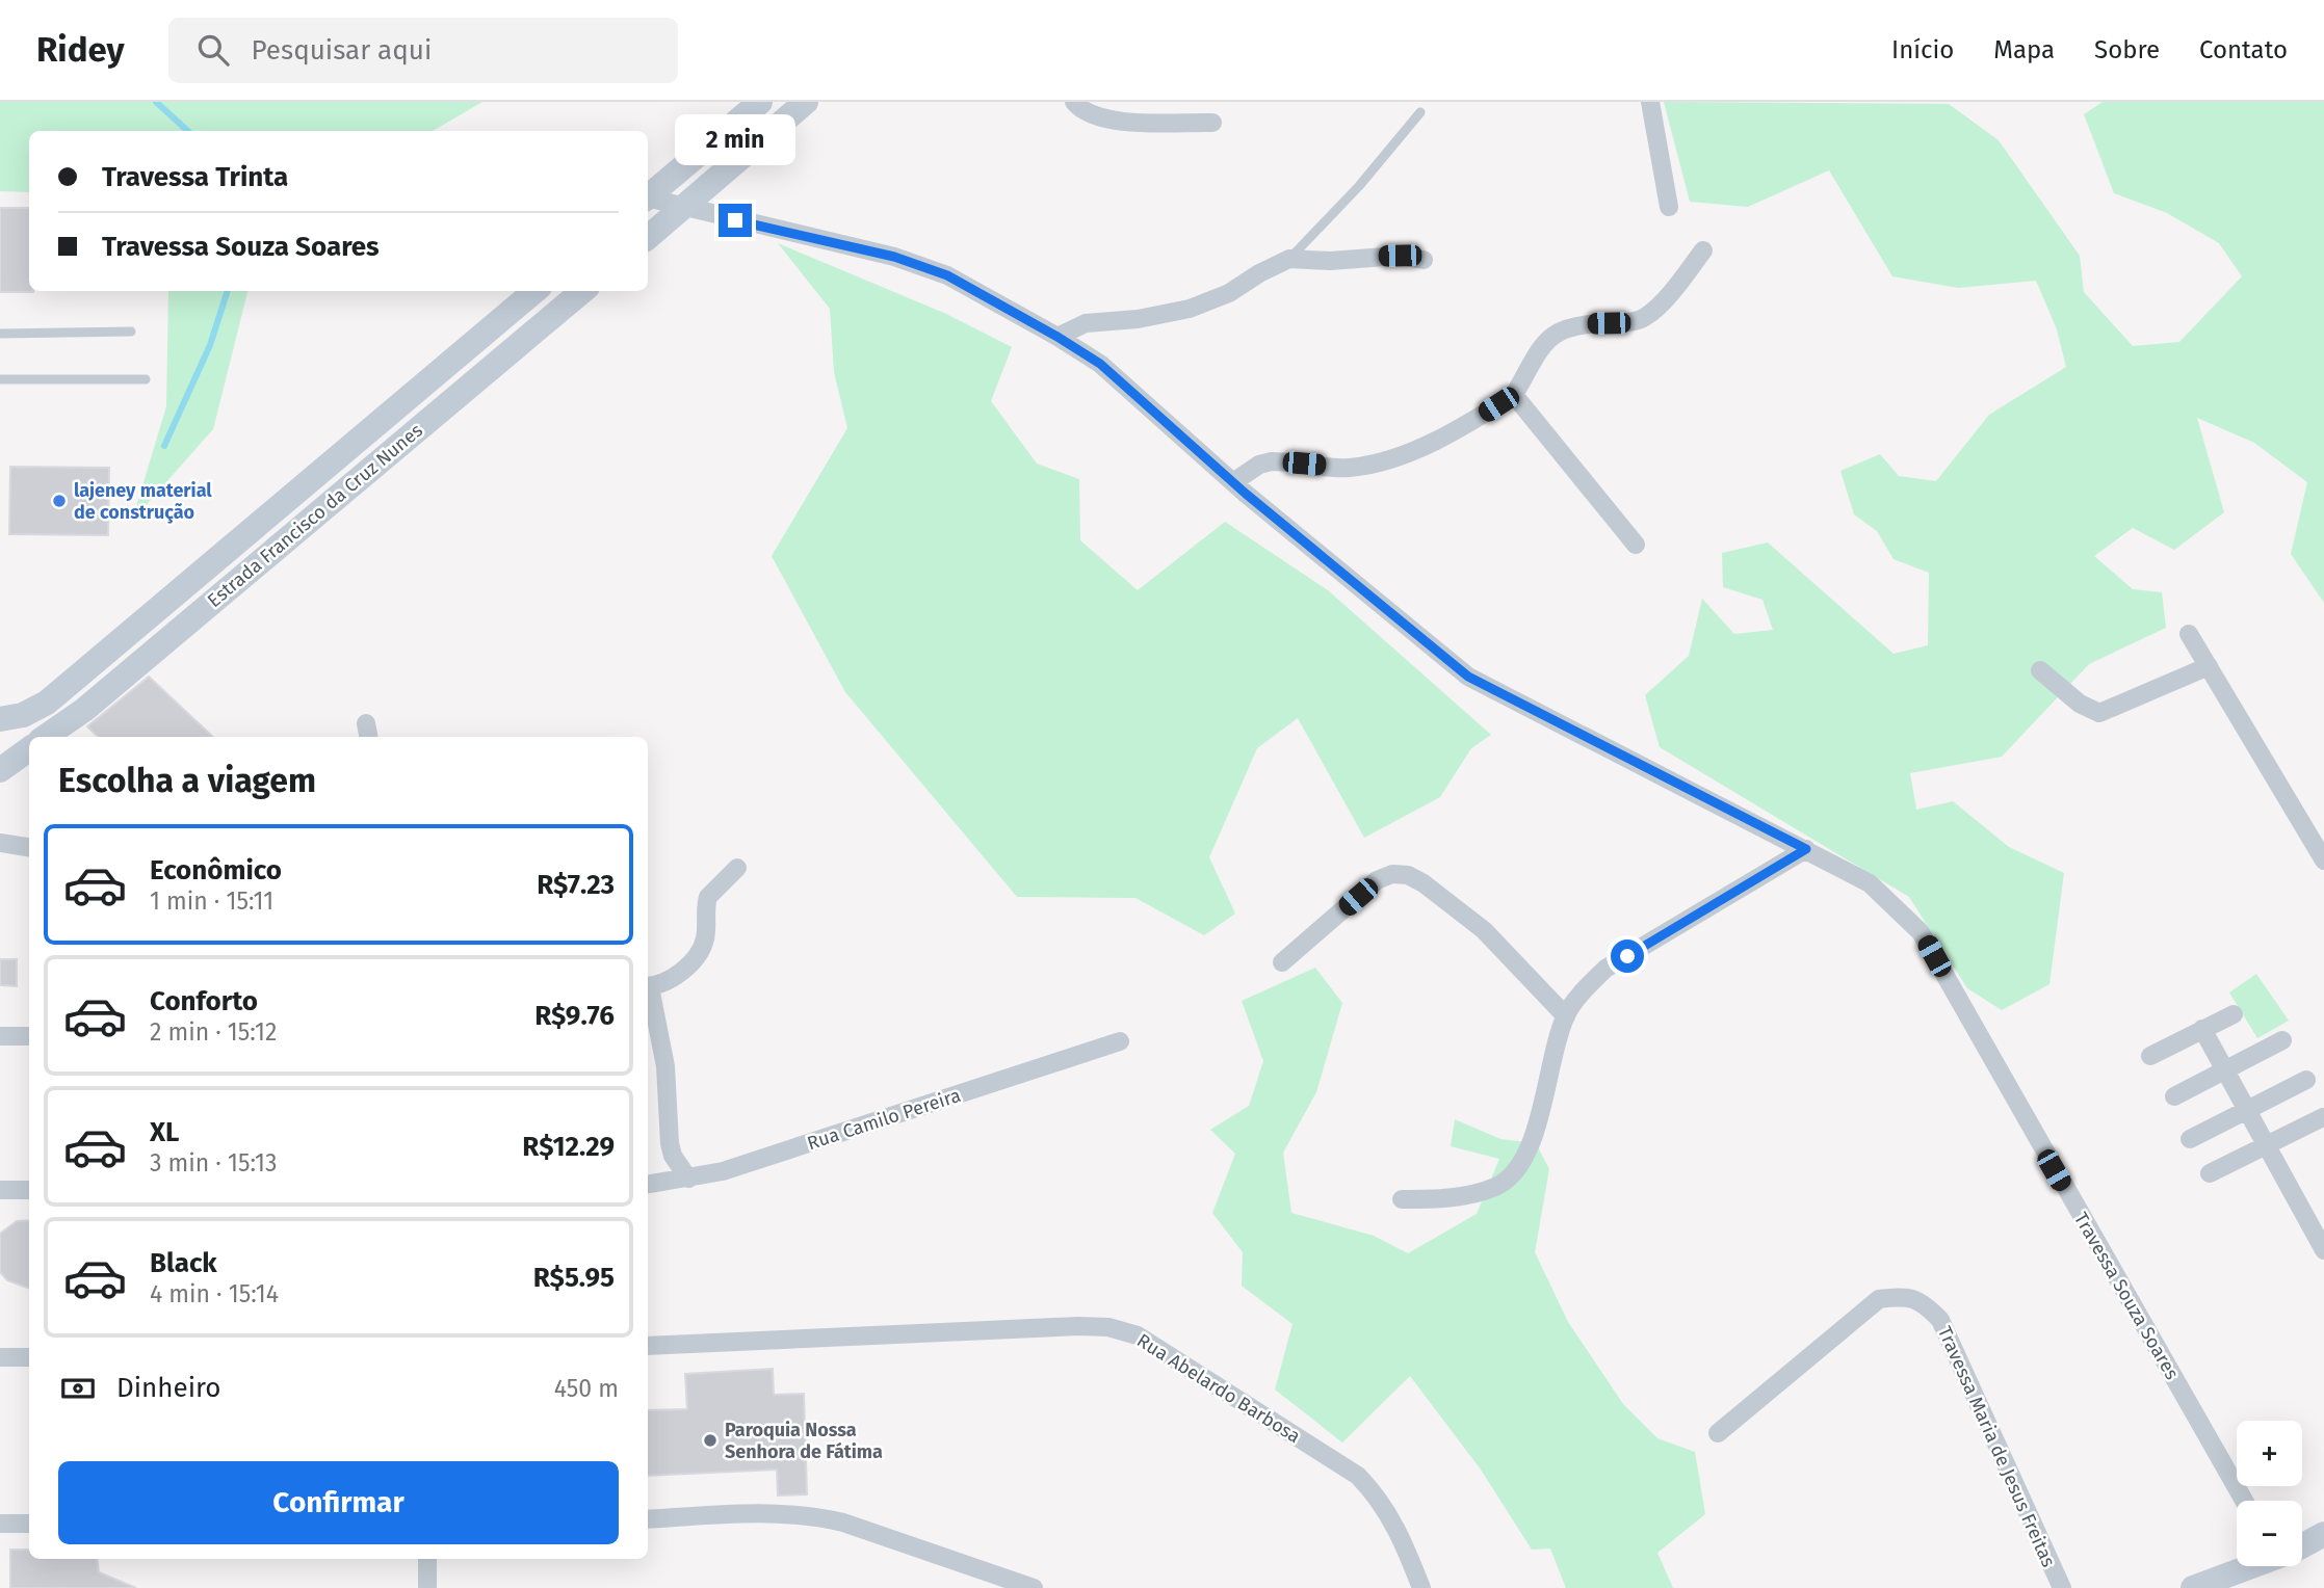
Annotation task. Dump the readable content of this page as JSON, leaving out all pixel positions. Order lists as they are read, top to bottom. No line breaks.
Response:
{"streets":{"main road":["Estrada Francisco da Cruz Nunes"],"street":["Rua Camilo Pereira","Travessa Souza Soares","Rua Abelardo Barbosa","Travessa Maria de Jesus Freitas"]},"places":["lajeney material de construção","Paroquia Nossa Senhora de Fátima"],"page":{"header":"Ridey","search":"Pesquisar aqui","nav":["Início","Mapa","Sobre","Contato"],"bubble":"2 min","banner":["Travessa Trinta","Travessa Souza Soares"],"heading":"Escolha a viagem","list":[{"name":"Econômico","note":"1 min · 15:11","value":"R$7.23"},{"name":"Conforto","note":"2 min · 15:12","value":"R$9.76"},{"name":"XL","note":"3 min · 15:13","value":"R$12.29"},{"name":"Black","note":"4 min · 15:14","value":"R$5.95"}],"pay":["Dinheiro","450 m"],"map_buttons":["+","−"],"buttons":"Confirmar"}}
